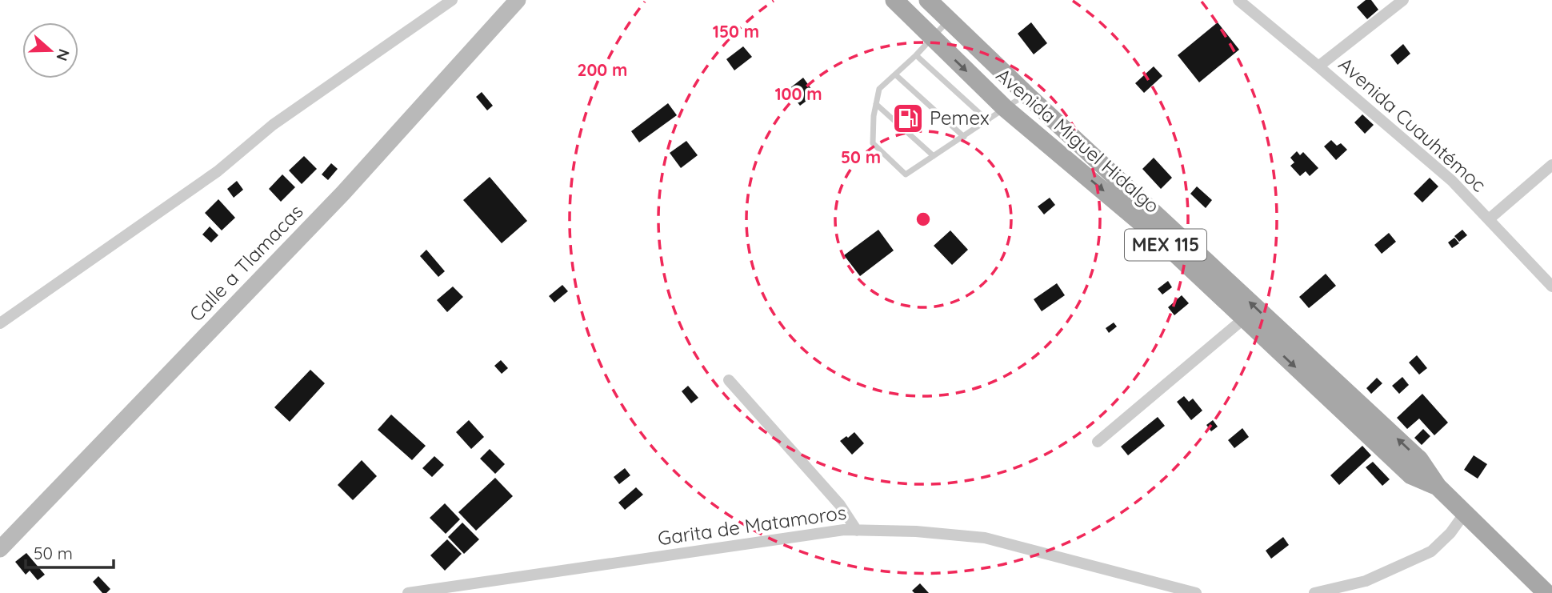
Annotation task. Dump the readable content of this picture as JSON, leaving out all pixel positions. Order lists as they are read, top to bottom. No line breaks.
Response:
{"streets":{"main road":["Avenida Miguel Hidalgo","MEX 115","Calle a Tlamacas"],"street":["Avenida Cuauhtémoc","Garita de Matamoros"]},"places":{"fuel station":["Pemex"]},"scale_bar":"50 m","north":"right","rings":["150 m","200 m","100 m","50 m"]}
